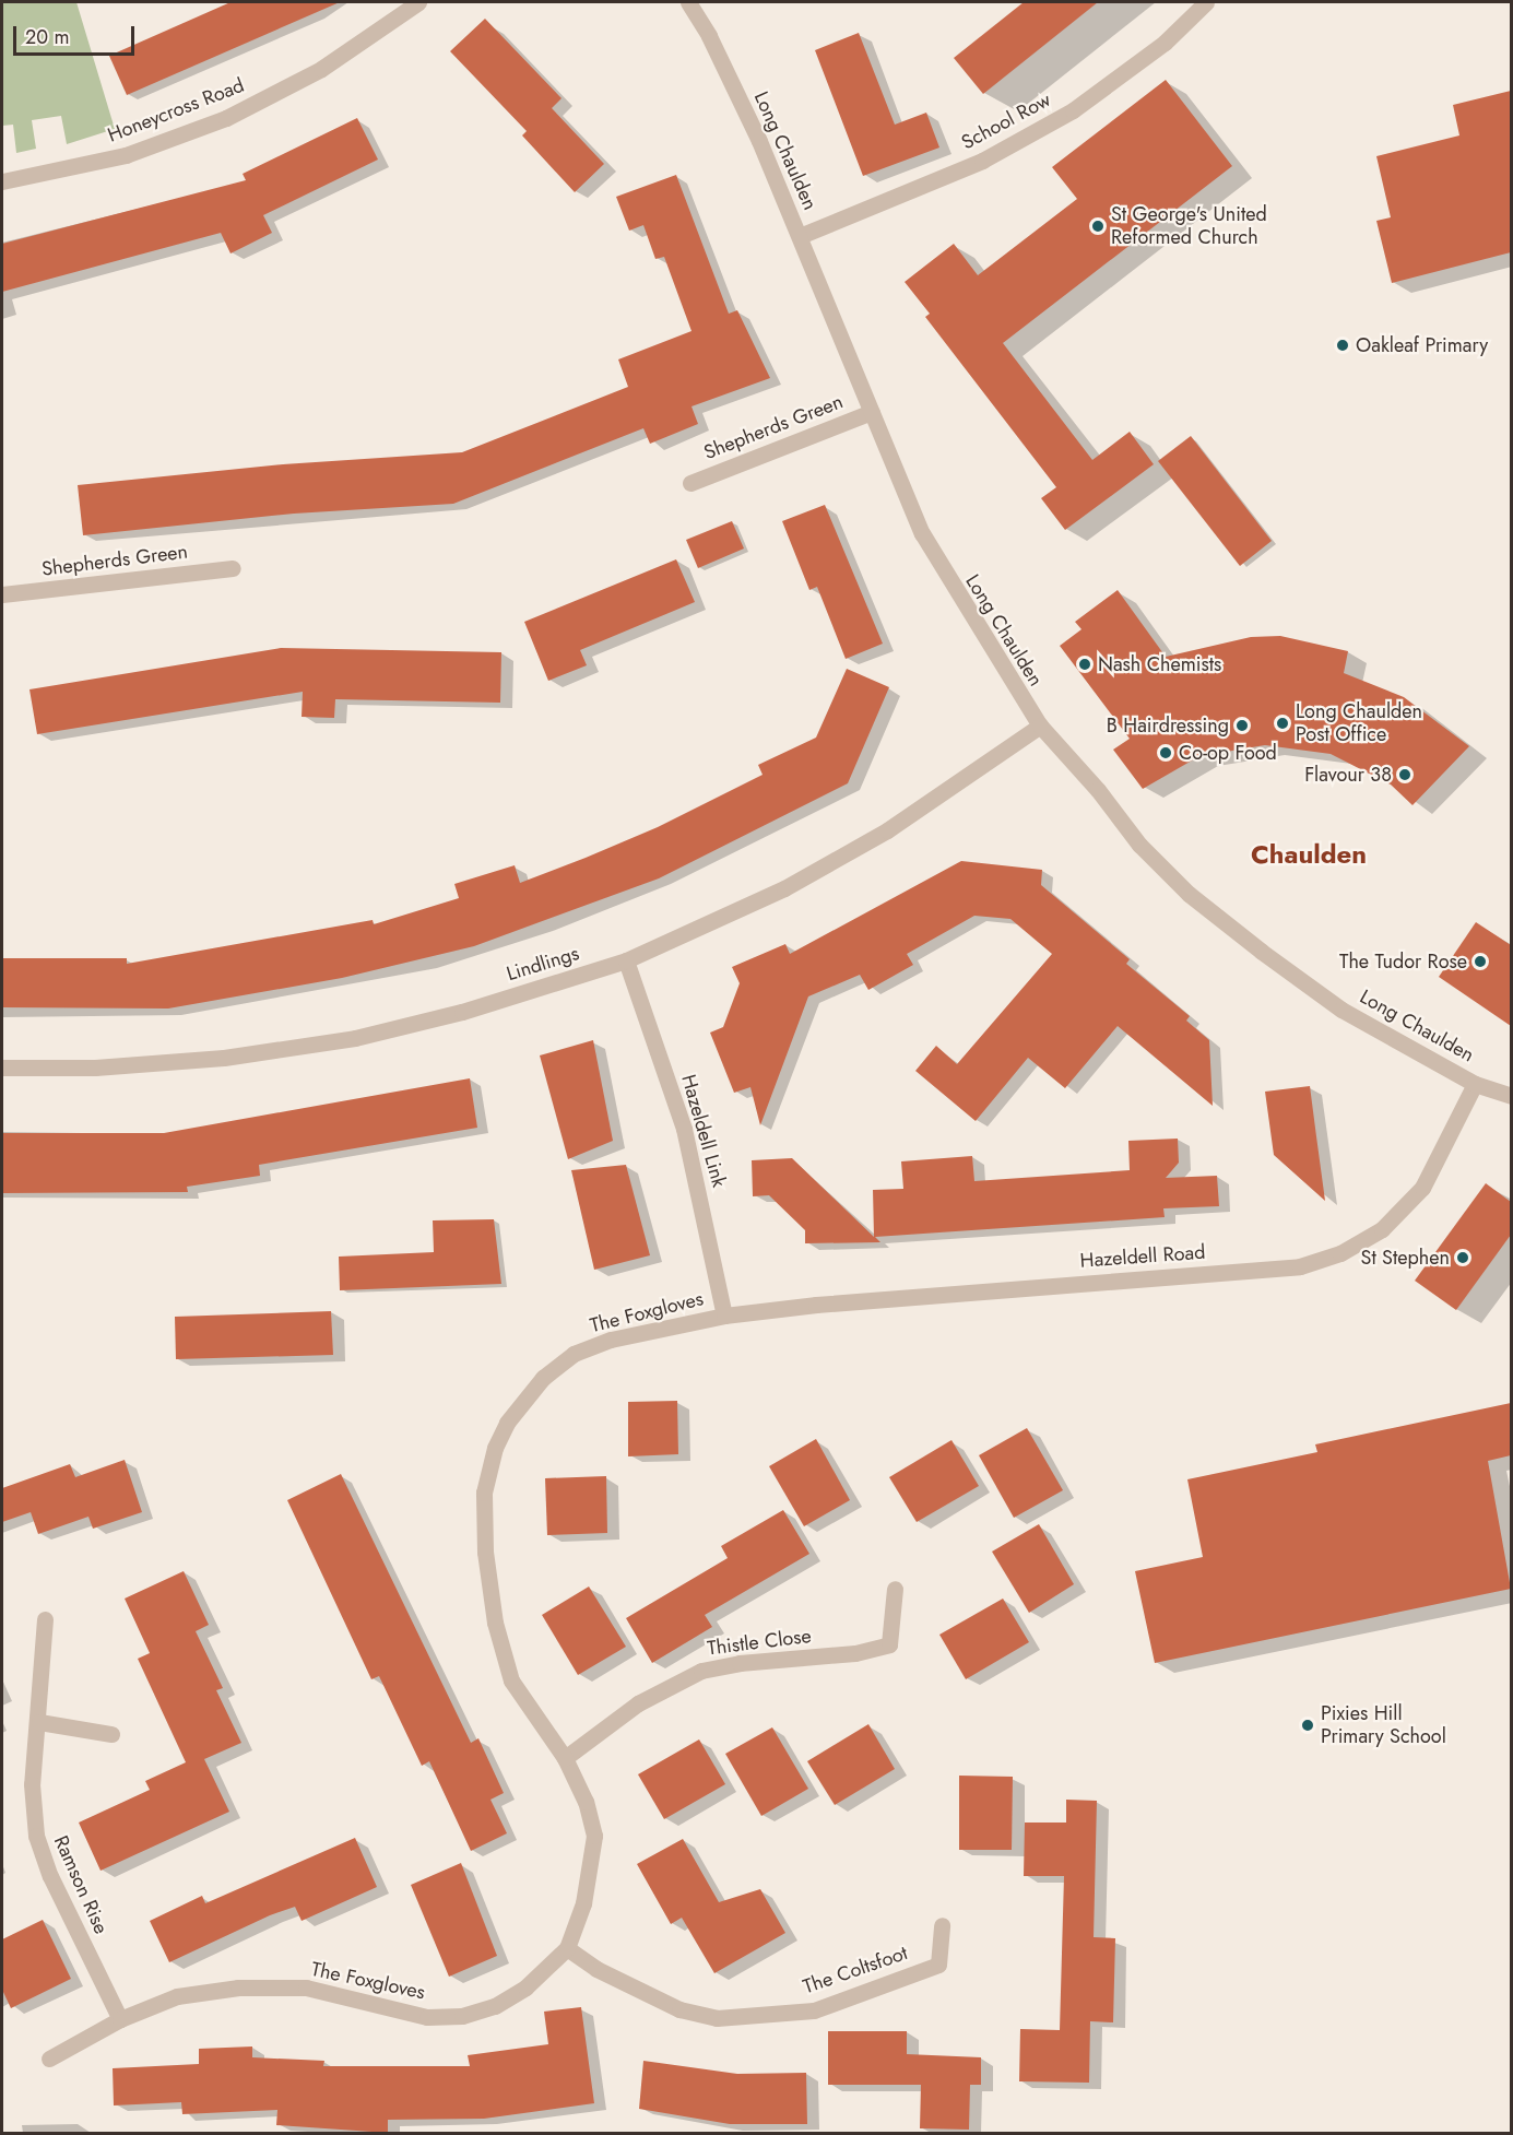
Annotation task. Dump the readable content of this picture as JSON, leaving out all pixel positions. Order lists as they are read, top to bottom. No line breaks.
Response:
{"streets":{"street":["Honeycross Road","School Row","Long Chaulden","Shepherds Green","Lindlings","Hazeldell Link","Hazeldell Road","The Foxgloves","Thistle Close","Ramson Rise","The Coltsfoot"]},"crossings":[["School Row","Long Chaulden"],["Long Chaulden","Shepherds Green"],["Long Chaulden","Lindlings"],["Long Chaulden","Hazeldell Road"],["Lindlings","Hazeldell Link"],["Hazeldell Link","Hazeldell Road"],["Hazeldell Link","The Foxgloves"],["Hazeldell Road","The Foxgloves"],["The Foxgloves","Thistle Close"],["The Foxgloves","Ramson Rise"],["The Foxgloves","The Coltsfoot"]],"districts":["Chaulden"],"places":["St George's United Reformed Church","Oakleaf Primary","Nash Chemists","Long Chaulden Post Office","B Hairdressing","Co-op Food","Flavour 38","The Tudor Rose","St Stephen","Pixies Hill Primary School"],"scale_bar":"20 m"}
